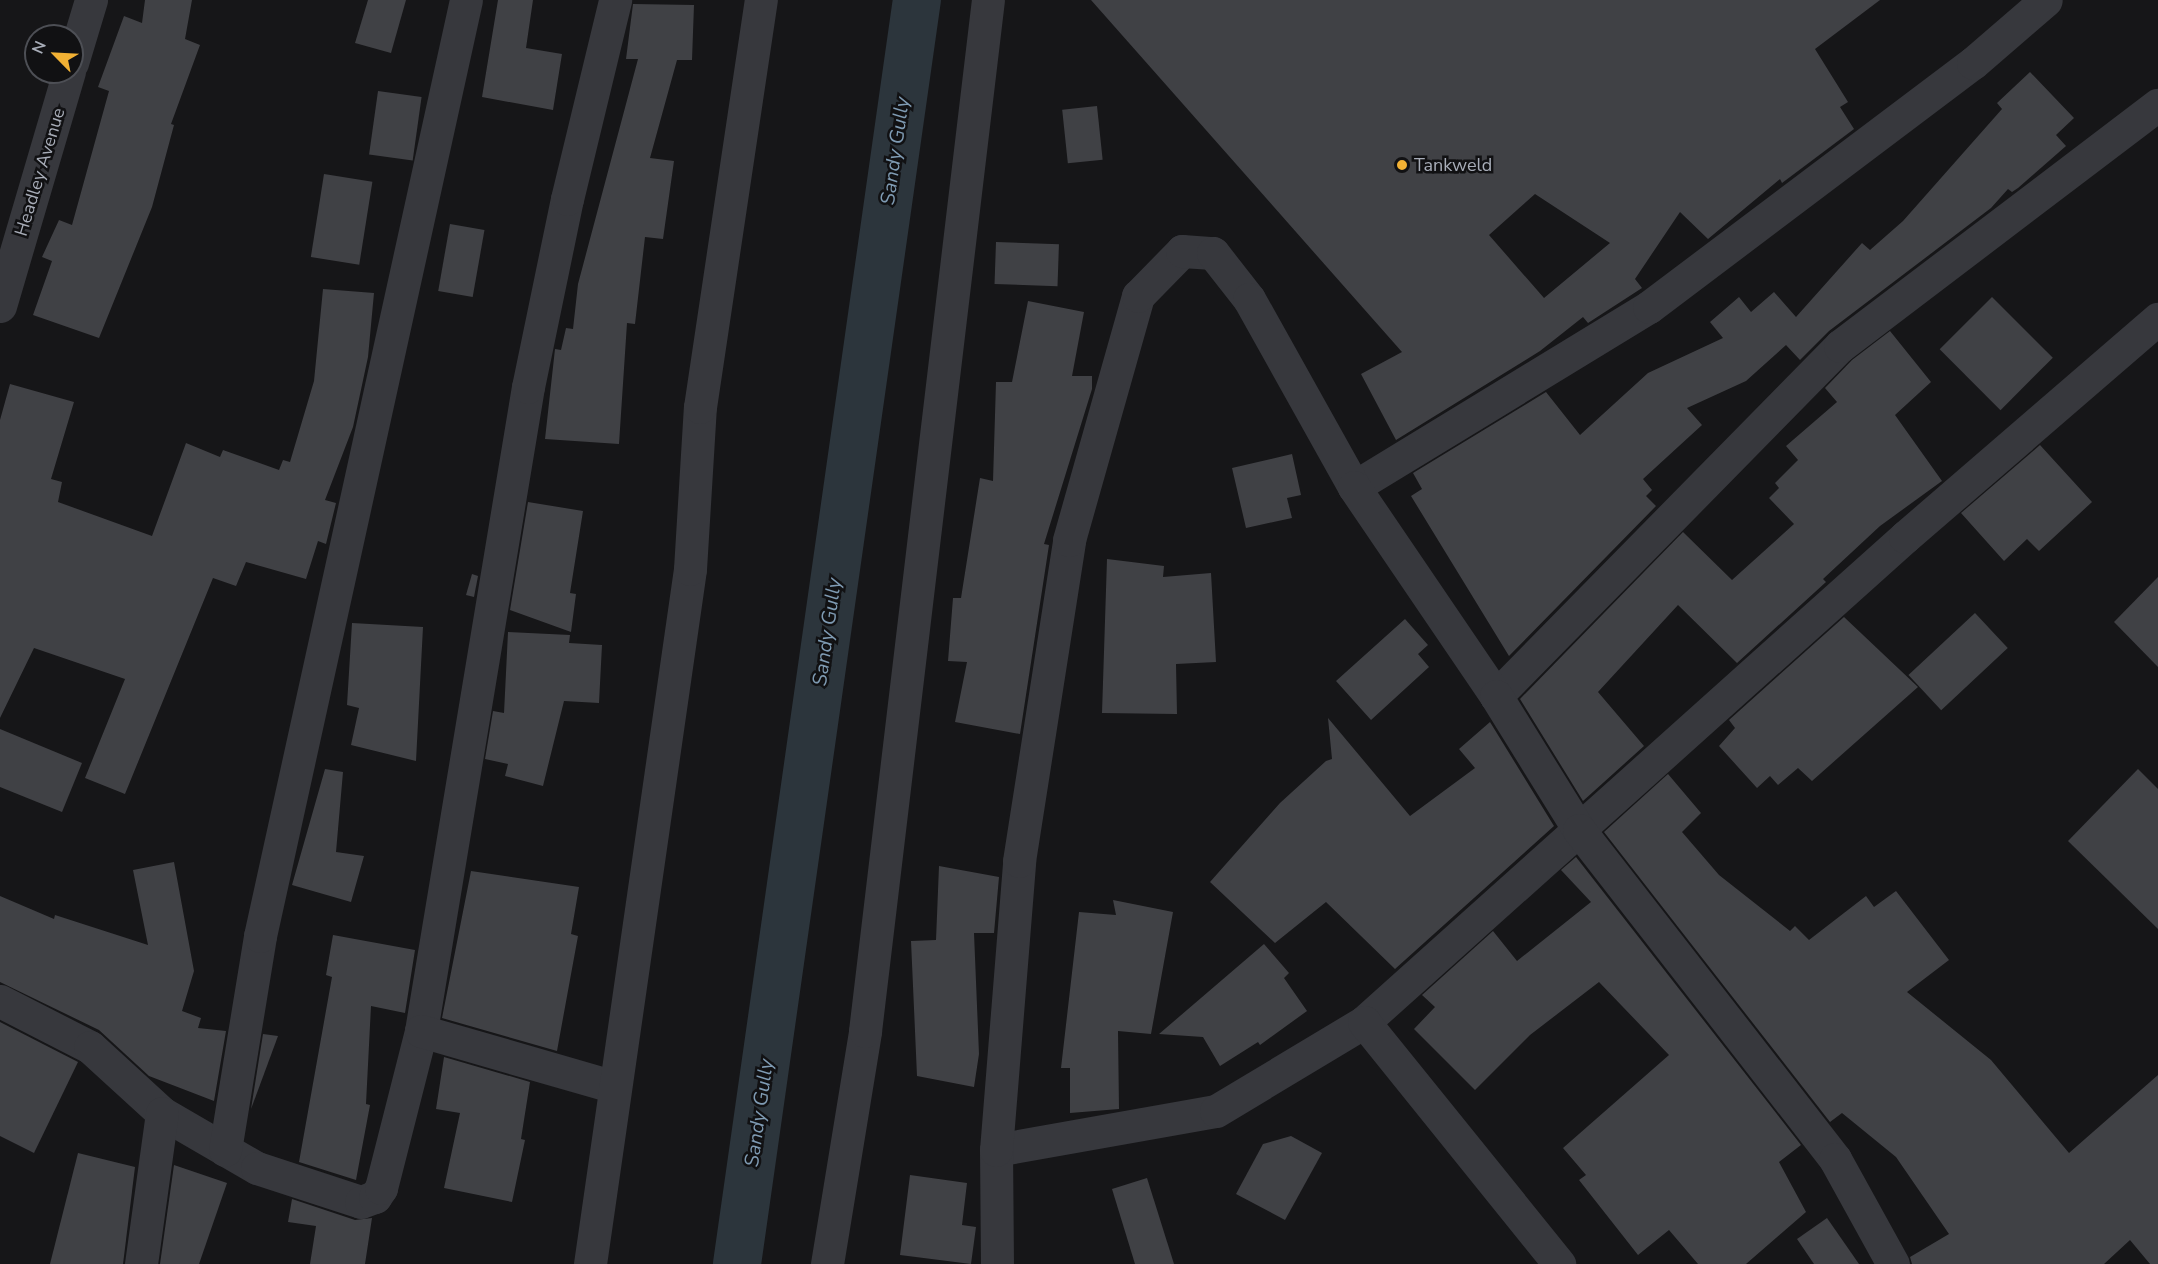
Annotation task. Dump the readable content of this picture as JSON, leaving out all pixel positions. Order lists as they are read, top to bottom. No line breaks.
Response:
{"streets":{"street":["Headley Avenue"]},"water":["Sandy Gully"],"places":["Tankweld"],"north":"top left"}
